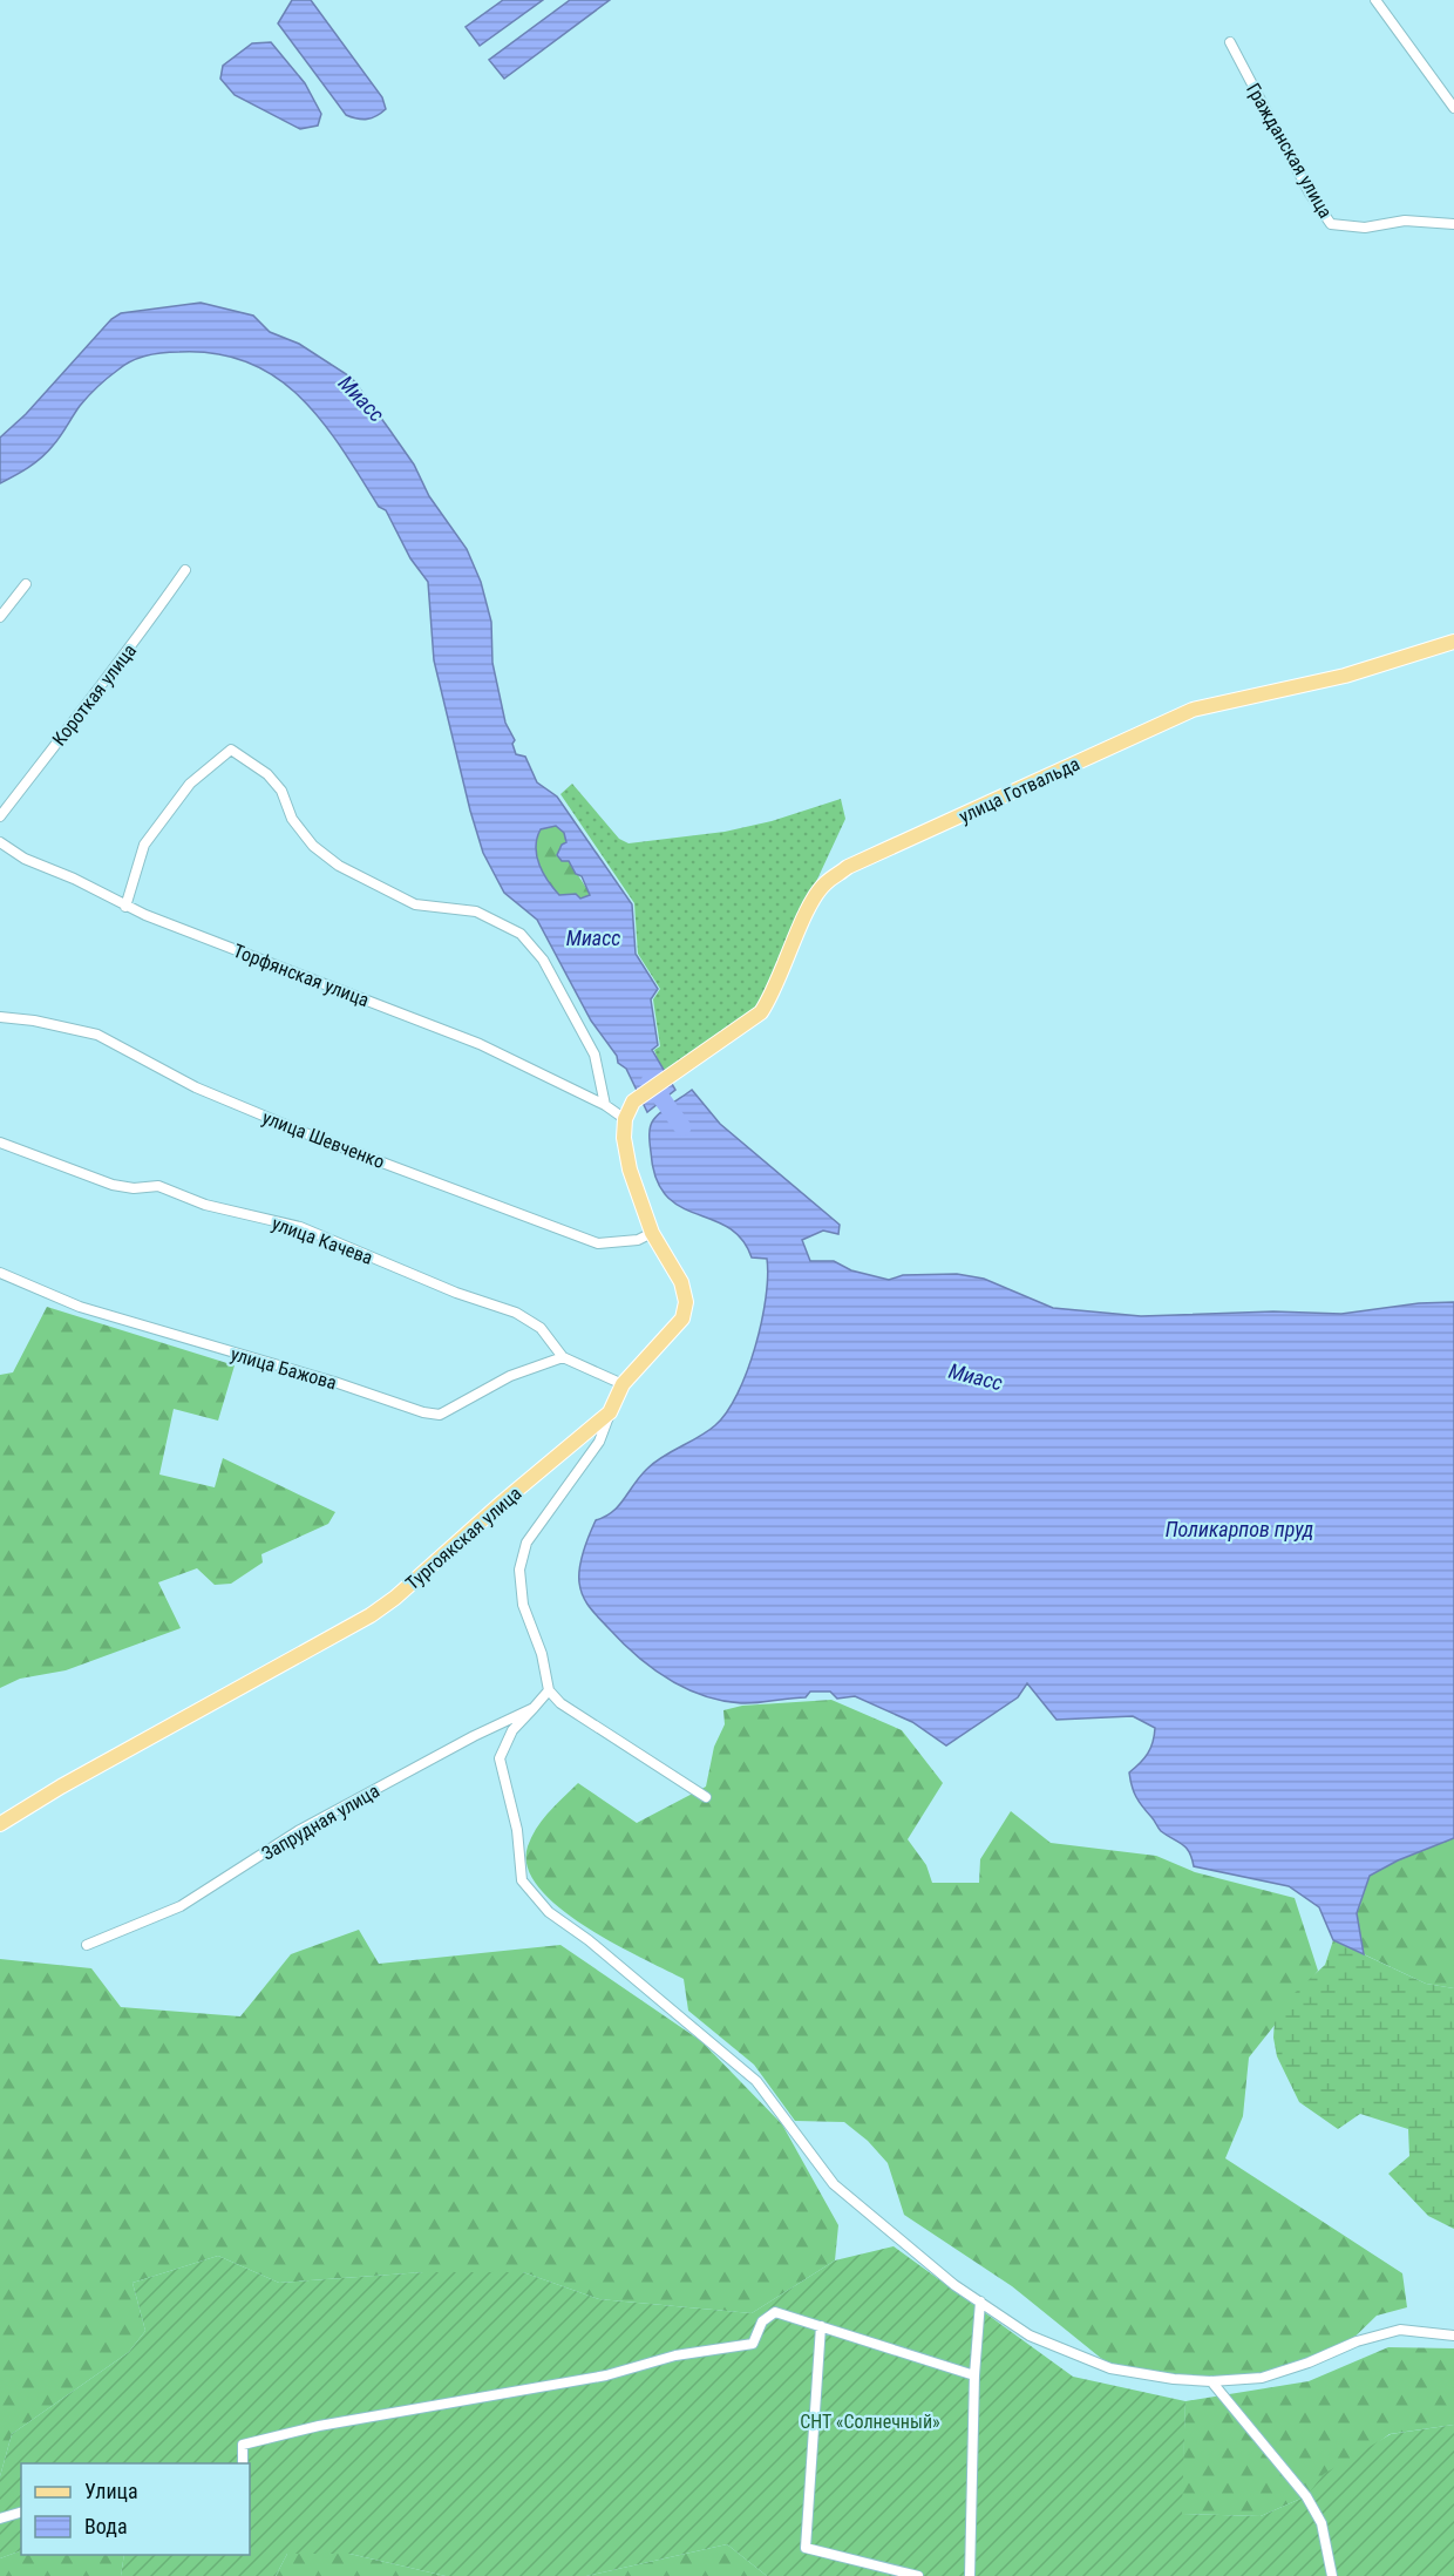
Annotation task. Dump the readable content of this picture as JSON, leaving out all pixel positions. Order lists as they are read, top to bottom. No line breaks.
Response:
{"streets":{"main road":["улица Готвальда","Тургоякская улица"],"street":["Гражданская улица","Короткая улица","Торфянская улица","улица Шевченко","улица Качева","улица Бажова","Запрудная улица"]},"crossings":[["улица Готвальда","Тургоякская улица"],["Торфянская улица","Тургоякская улица"],["улица Шевченко","Тургоякская улица"],["улица Качева","улица Бажова"],["улица Качева","Тургоякская улица"]],"water":["Миасс","Поликарпов пруд"],"parks":["СНТ «Солнечный»"],"legend":["Улица","Вода"]}
